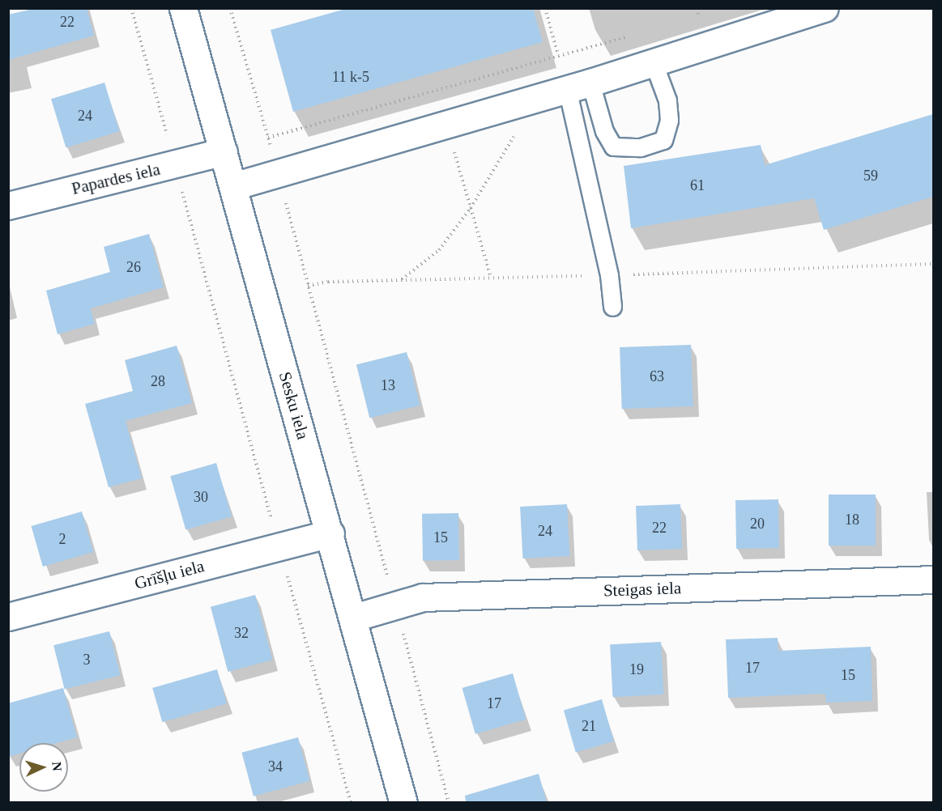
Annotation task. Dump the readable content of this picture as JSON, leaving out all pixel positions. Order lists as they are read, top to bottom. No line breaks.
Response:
{"streets":{"street":["Papardes iela","Sesku iela","Grīšļu iela","Steigas iela"]},"crossings":[["Papardes iela","Sesku iela"],["Sesku iela","Grīšļu iela"],["Sesku iela","Steigas iela"]],"house_numbers":["22","11 k-5","24","59","61","26","63","28","13","30","18","20","22","24","15","2","32","3","17","19","15","17","21","34"],"north":"right"}
